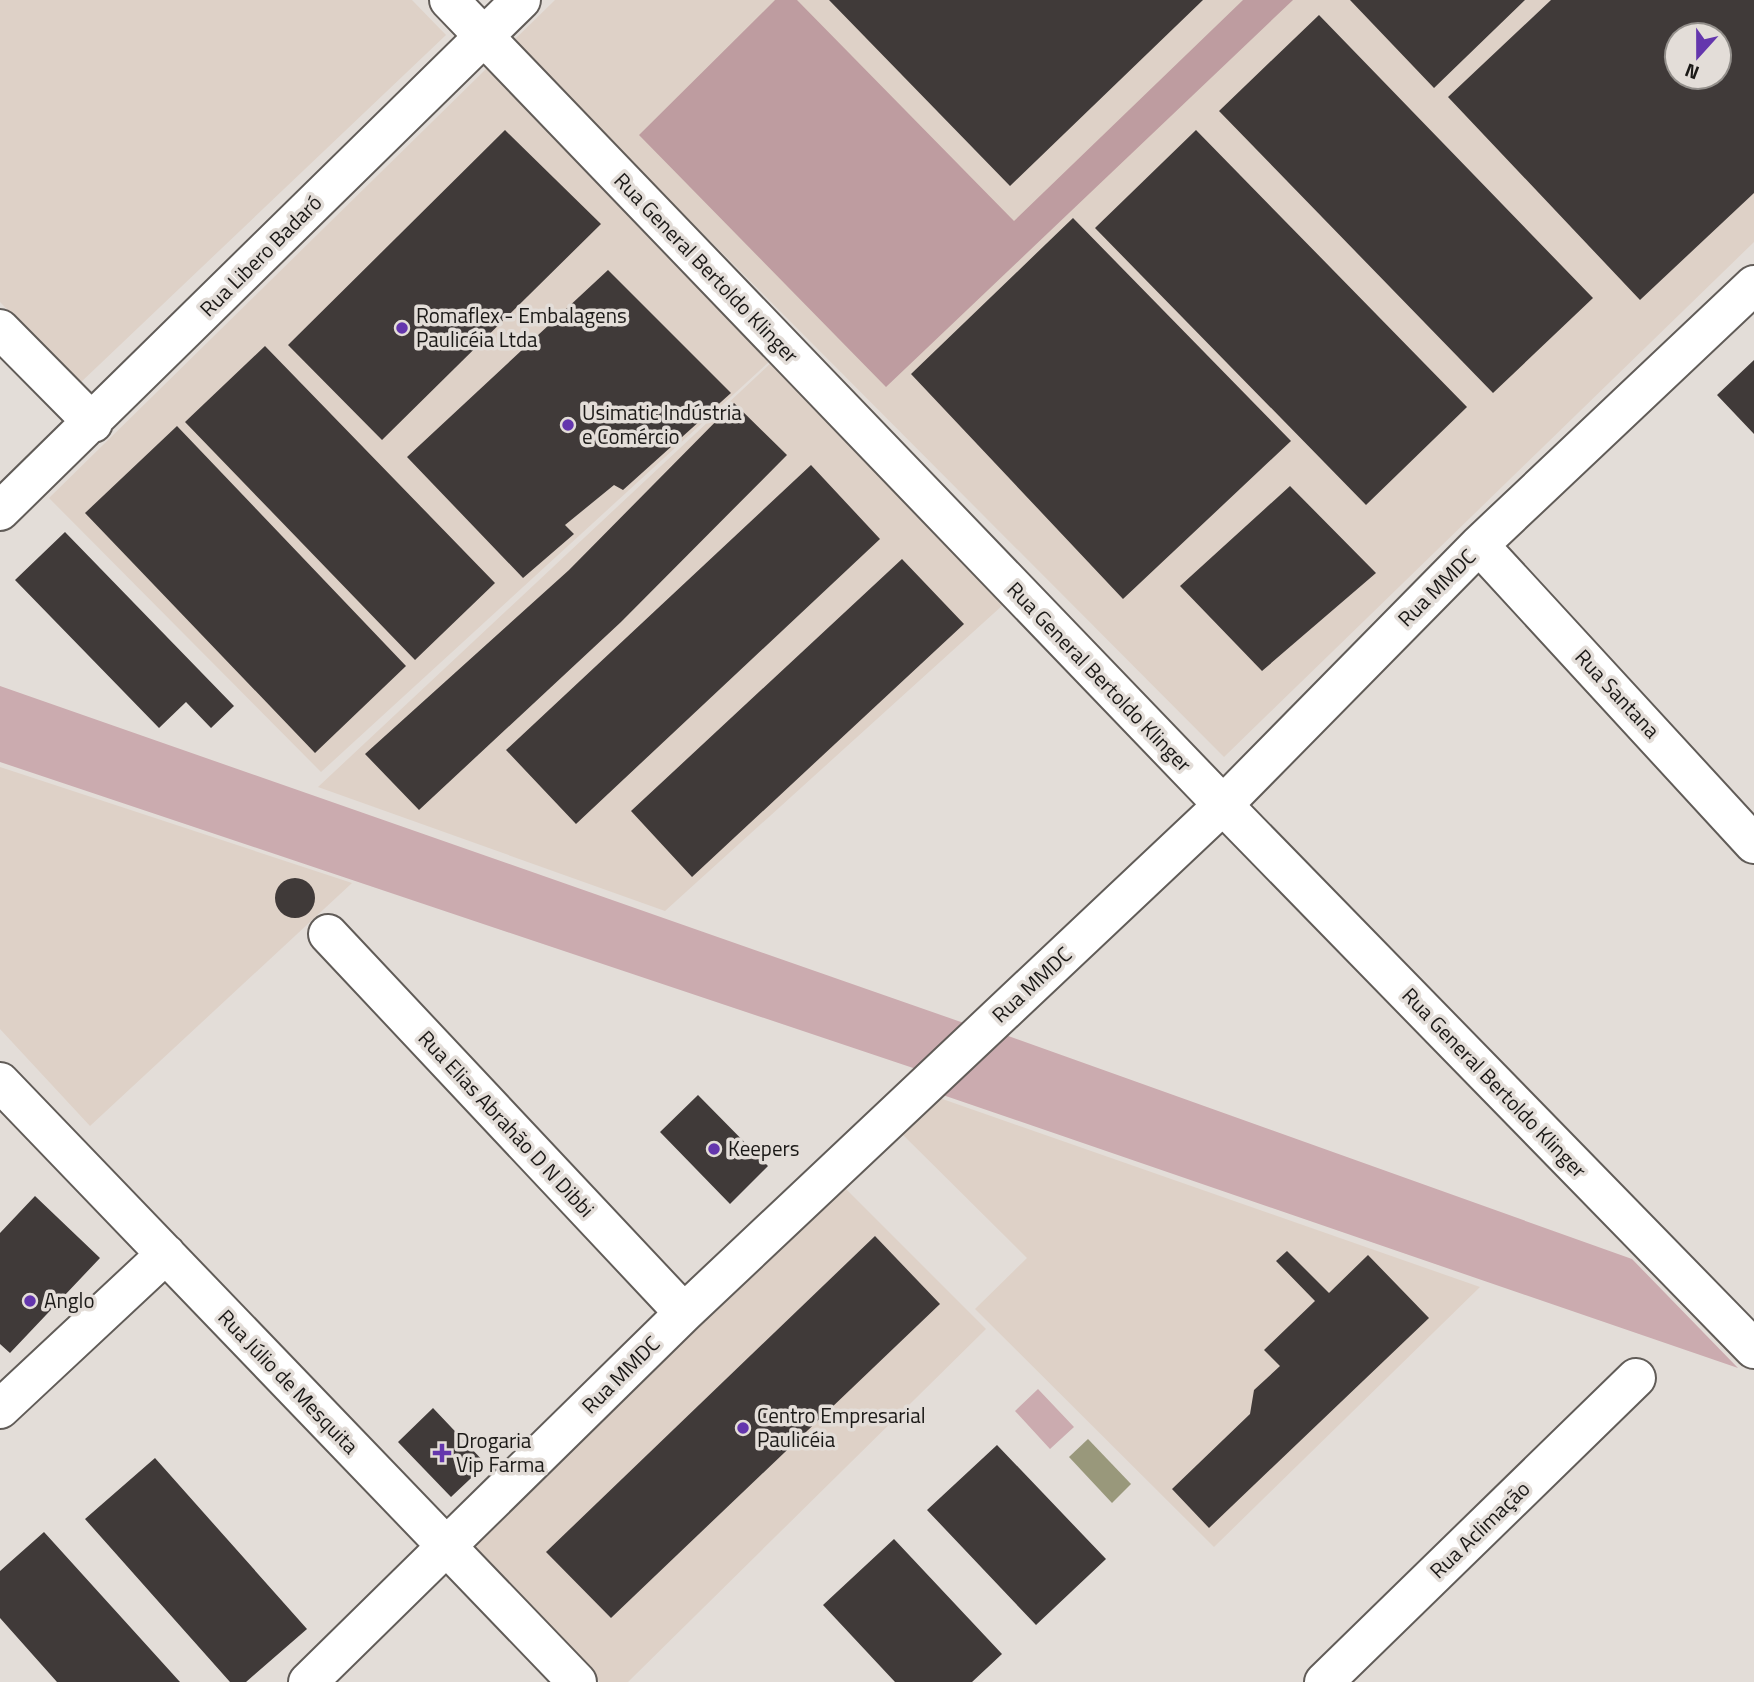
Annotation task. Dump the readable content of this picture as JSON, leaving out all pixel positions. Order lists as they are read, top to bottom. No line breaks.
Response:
{"streets":{"street":["Rua Libero Badaró","Rua General Bertoldo Klinger","Rua MMDC","Rua Santana","Rua Elias Abrahão D N Dibbi","Rua Júlio de Mesquita","Rua Aclimação"]},"crossings":[["Rua Libero Badaró","Rua General Bertoldo Klinger"],["Rua General Bertoldo Klinger","Rua MMDC"],["Rua MMDC","Rua Santana"],["Rua MMDC","Rua Elias Abrahão D N Dibbi"],["Rua MMDC","Rua Júlio de Mesquita"]],"places":{"other":["Romaflex - Embalagens Paulicéia Ltda","Usimatic Indústria e Comércio","Keepers","Anglo","Centro Empresarial Paulicéia"],"health":["Drogaria Vip Farma"]},"north":"bottom"}
